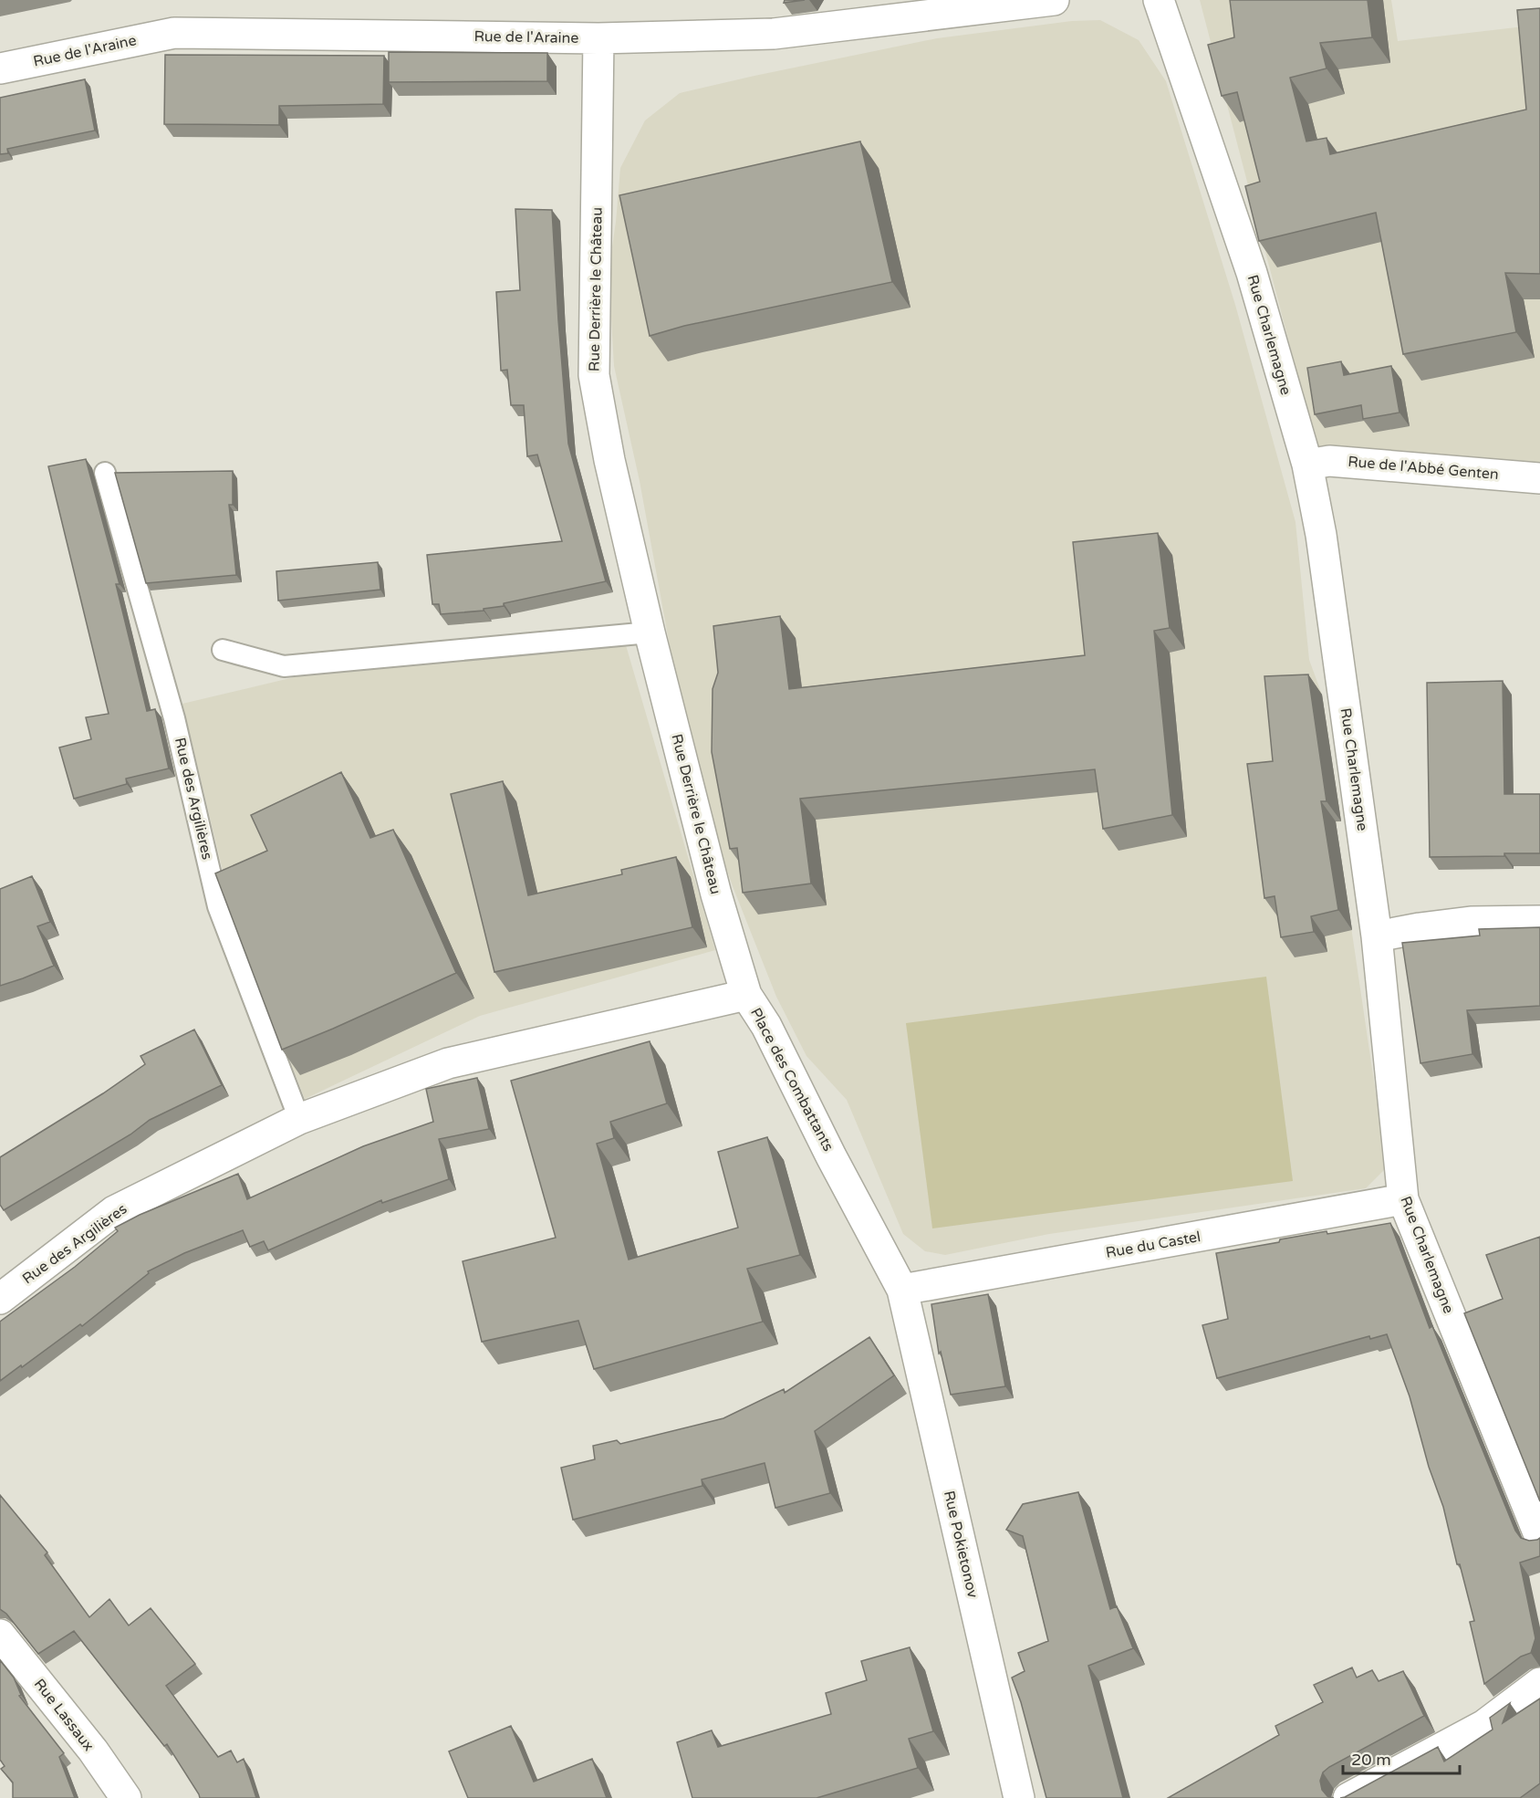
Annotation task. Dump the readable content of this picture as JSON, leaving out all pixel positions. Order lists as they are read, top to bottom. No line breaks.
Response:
{"streets":{"street":["Rue de l'Araine","Rue Derrière le Château","Rue Charlemagne","Rue de l'Abbé Genten","Rue des Argilières","Place des Combattants","Rue du Castel","Rue Pokietonov","Rue Lassaux"]},"crossings":[["Rue de l'Araine","Rue Derrière le Château"],["Rue Derrière le Château","Place des Combattants"],["Rue Charlemagne","Rue de l'Abbé Genten"],["Rue Charlemagne","Rue du Castel"],["Rue des Argilières","Place des Combattants"],["Place des Combattants","Rue du Castel"],["Place des Combattants","Rue Pokietonov"],["Rue du Castel","Rue Pokietonov"]],"scale_bar":"20 m"}
